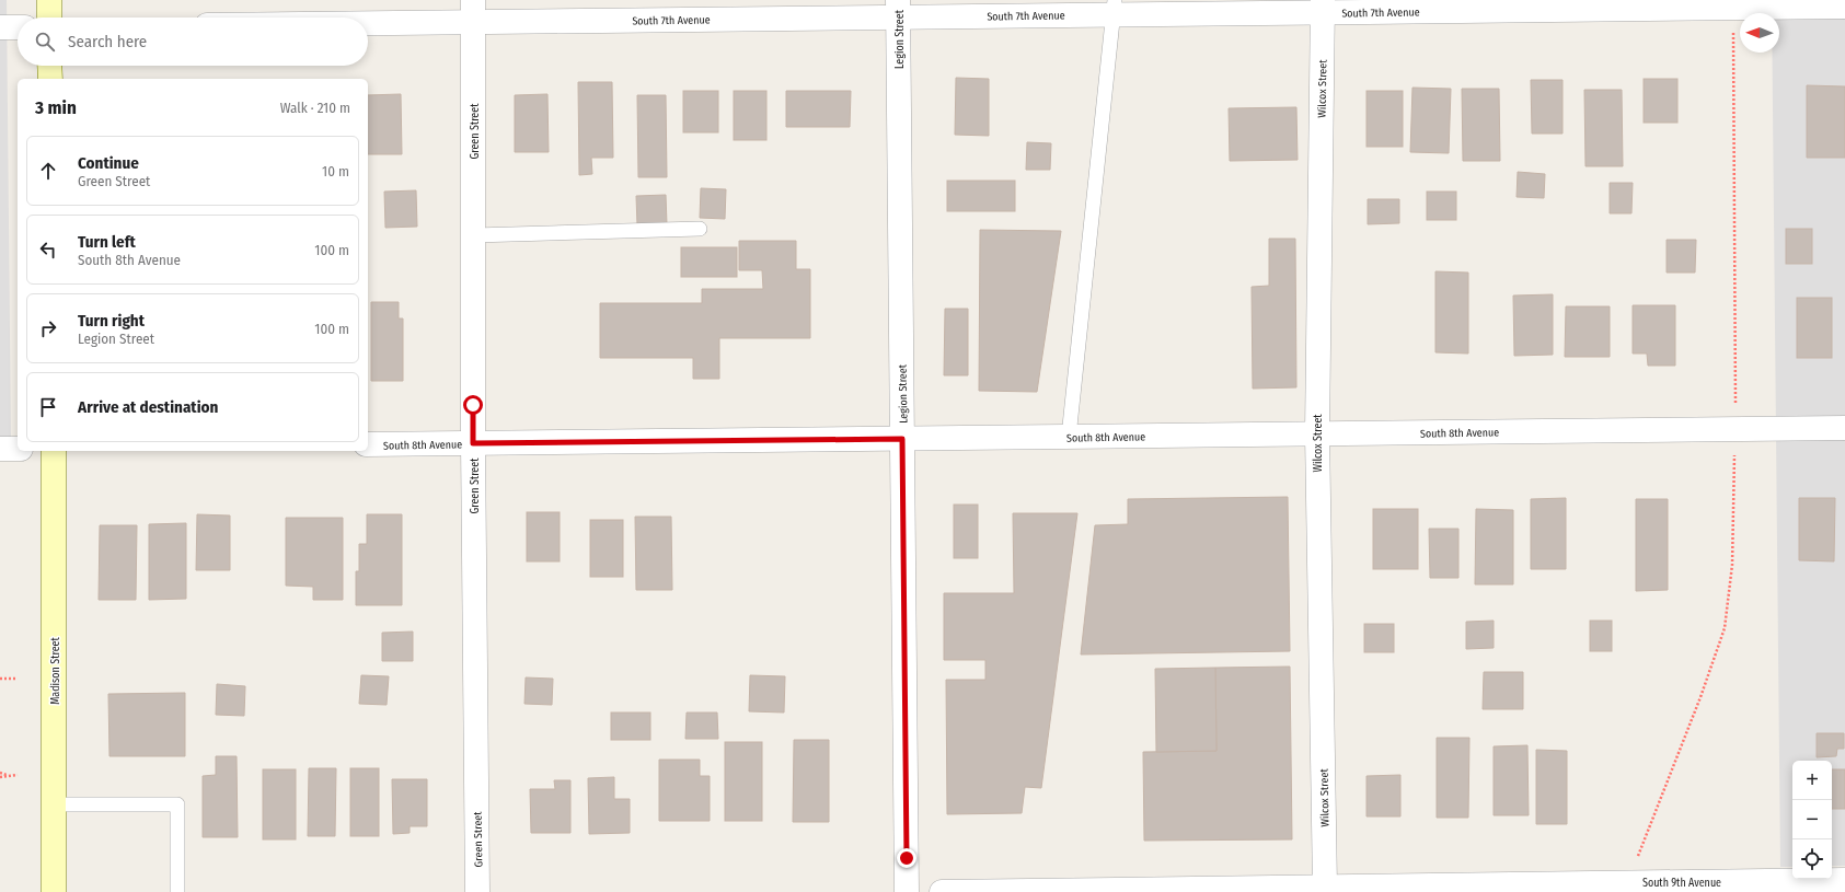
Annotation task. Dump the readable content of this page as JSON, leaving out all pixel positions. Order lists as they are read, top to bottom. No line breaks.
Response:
{"streets":{"main road":["Madison Street"],"street":["South 7th Avenue","Legion Street","Wilcox Street","Green Street","South 8th Avenue","South 9th Avenue"]},"crossings":[["South 7th Avenue","Legion Street"],["South 7th Avenue","Wilcox Street"],["South 7th Avenue","Green Street"],["Legion Street","South 8th Avenue"],["Wilcox Street","South 8th Avenue"],["Wilcox Street","South 9th Avenue"],["Green Street","South 8th Avenue"]],"north":"left","page":{"search":"Search here","heading":["3 min","Walk · 210 m"],"list":[["Continue","Green Street","10 m"],["Turn left","South 8th Avenue","100 m"],["Turn right","Legion Street","100 m"],"Arrive at destination"],"map_buttons":["+","−"]}}
